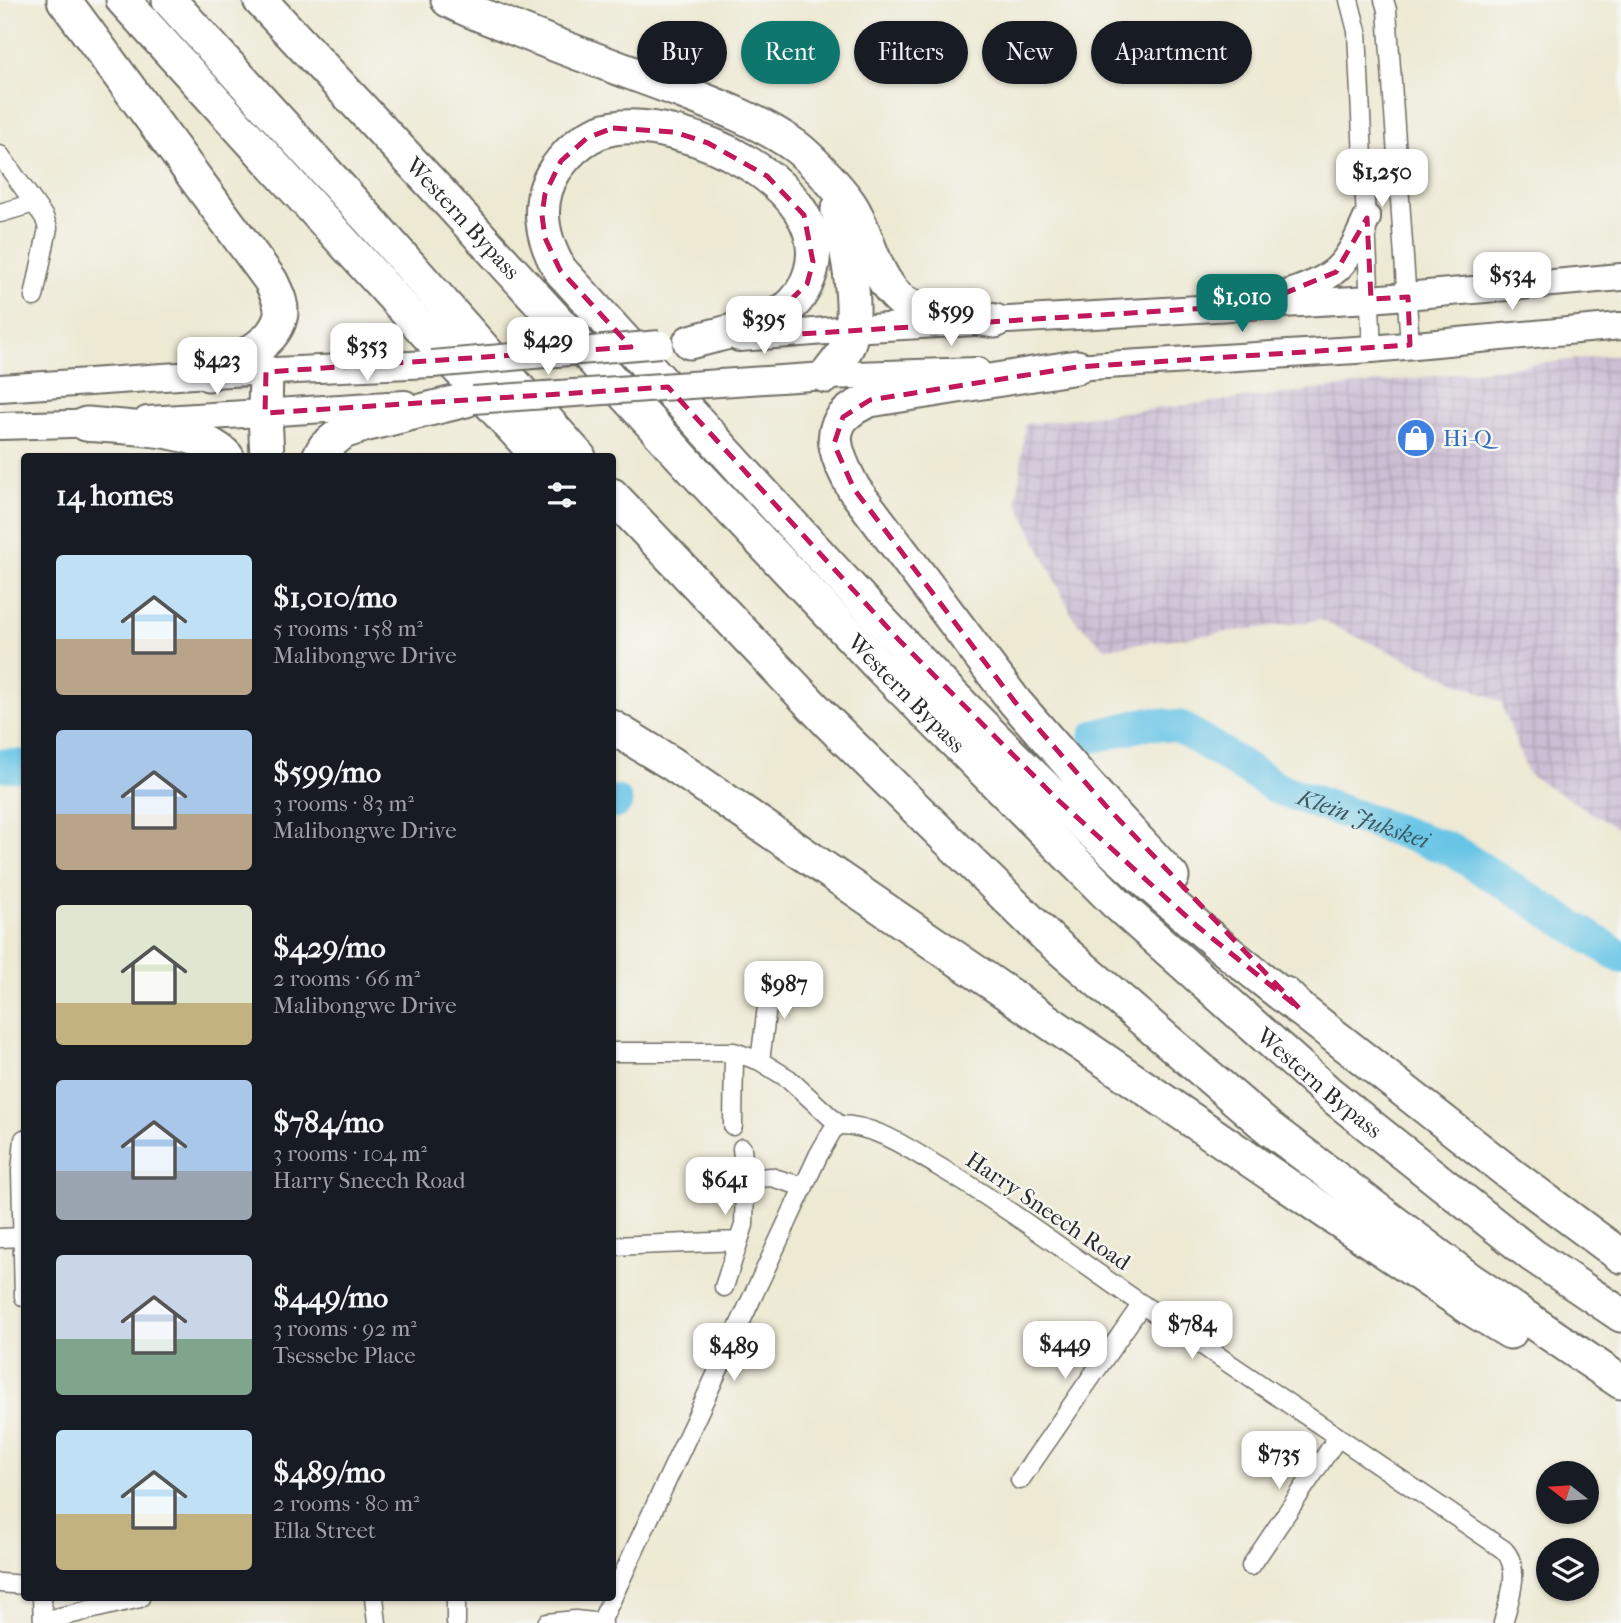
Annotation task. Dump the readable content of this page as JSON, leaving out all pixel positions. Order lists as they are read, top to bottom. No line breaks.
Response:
{"streets":{"highway":["Western Bypass"],"street":["Harry Sneech Road"]},"water":["Klein Jukskei"],"places":{"shop":["Hi-Q"]},"north":"left","page":{"chip":["Buy","Rent","Filters","New","Apartment"],"price":["$1,250","$534","$1,010","$599","$395","$429","$353","$423","$987","$641","$784","$449","$489","$735"],"heading":"14 homes","list":[{"name":"$1,010/mo","note":"5 rooms · 158 m² · Malibongwe Drive"},{"name":"$599/mo","note":"3 rooms · 83 m² · Malibongwe Drive"},{"name":"$429/mo","note":"2 rooms · 66 m² · Malibongwe Drive"},{"name":"$784/mo","note":"3 rooms · 104 m² · Harry Sneech Road"},{"name":"$449/mo","note":"3 rooms · 92 m² · Tsessebe Place"},{"name":"$489/mo","note":"2 rooms · 80 m² · Ella Street"}]}}
